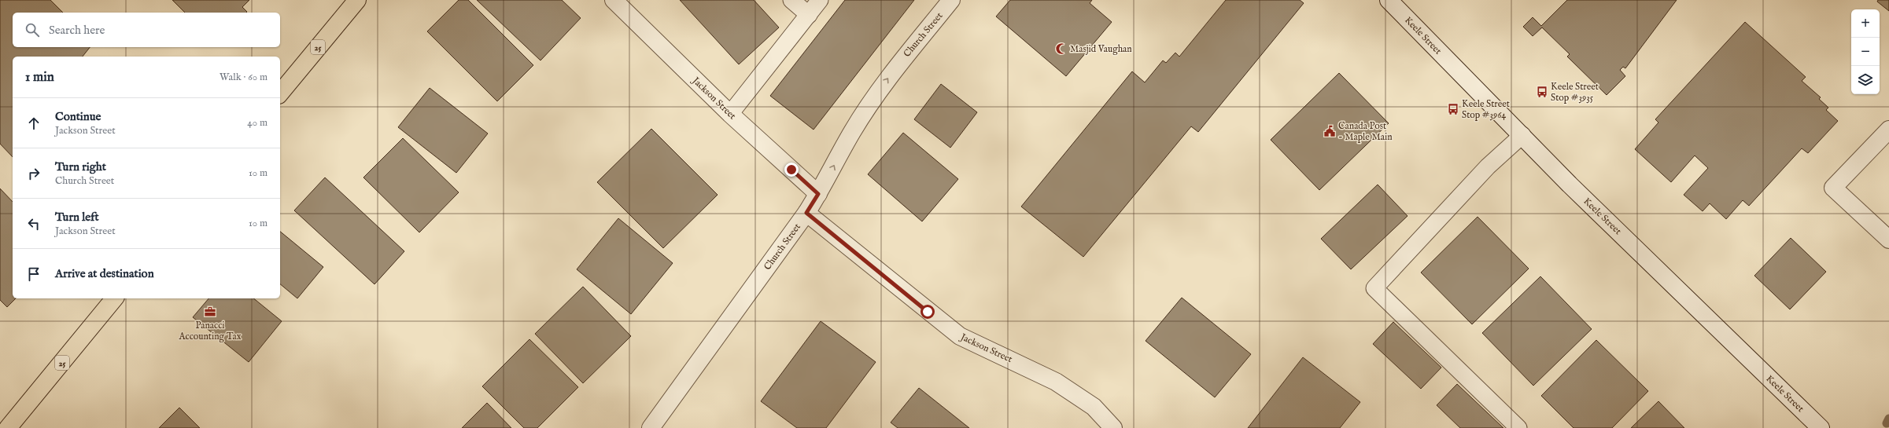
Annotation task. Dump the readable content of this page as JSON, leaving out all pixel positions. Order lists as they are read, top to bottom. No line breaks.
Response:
{"streets":{"main road":["25"],"street":["Church Street","Keele Street","Jackson Street"]},"crossings":[["Church Street","Jackson Street"]],"one_way":["Church Street"],"places":{"mosque":["Masjid Vaughan"],"bus stop":["Keele Street Stop #3935","Keele Street Stop #3964"],"public building":["Canada Post - Maple Main"],"office":["Panacci Accounting Tax"]},"page":{"map_buttons":["+","−"],"search":"Search here","heading":["1 min","Walk · 60 m"],"list":[["Continue","Jackson Street","40 m"],["Turn right","Church Street","10 m"],["Turn left","Jackson Street","10 m"],"Arrive at destination"]}}
